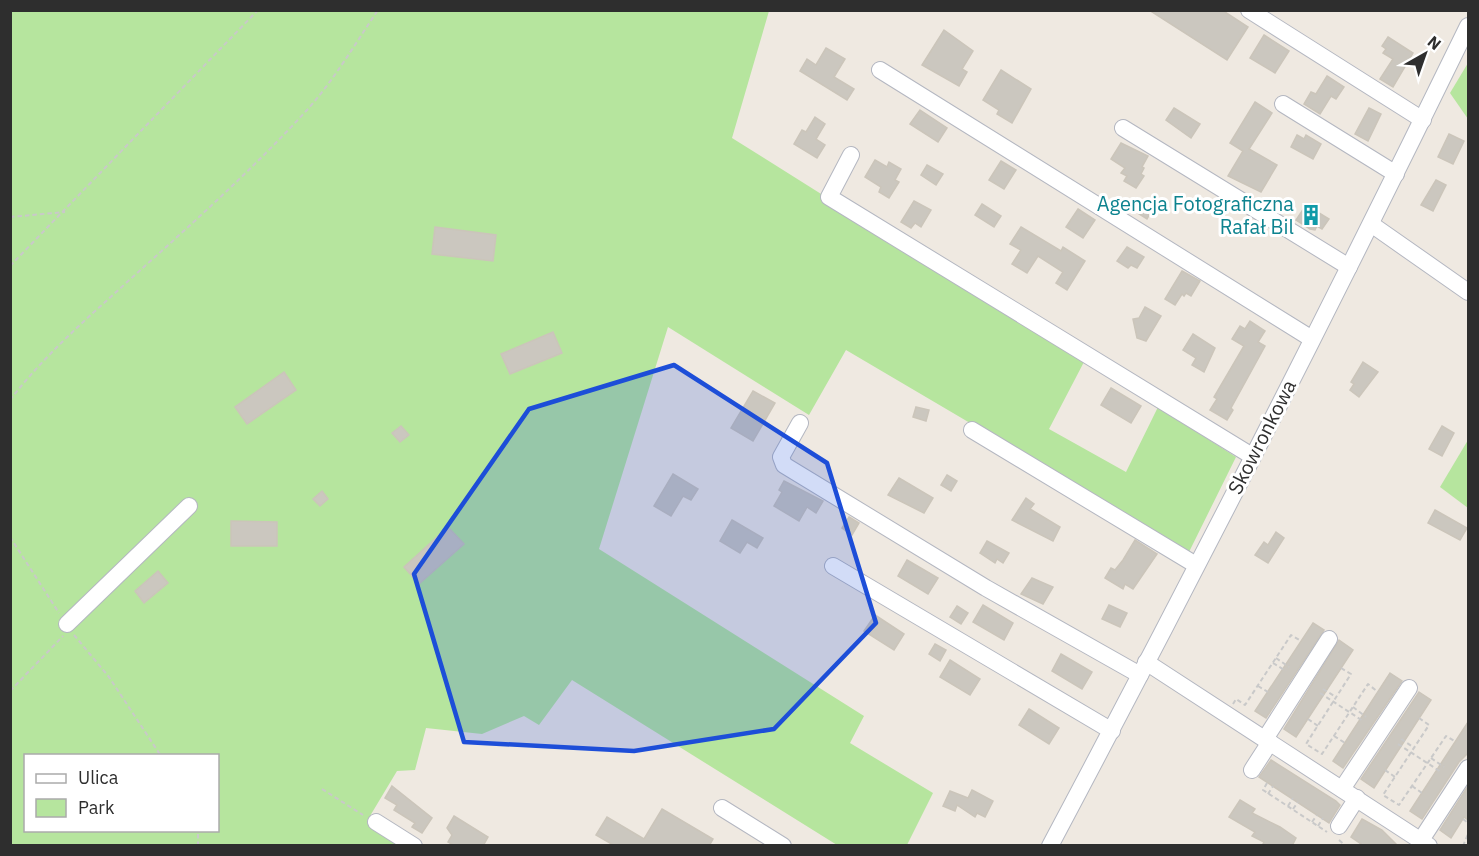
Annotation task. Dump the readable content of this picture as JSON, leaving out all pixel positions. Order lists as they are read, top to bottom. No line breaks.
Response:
{"streets":{"street":["Skowronkowa"]},"places":{"building":["Agencja Fotograficzna Rafał Bil"]},"legend":["Ulica","Park"],"north":"top right"}
